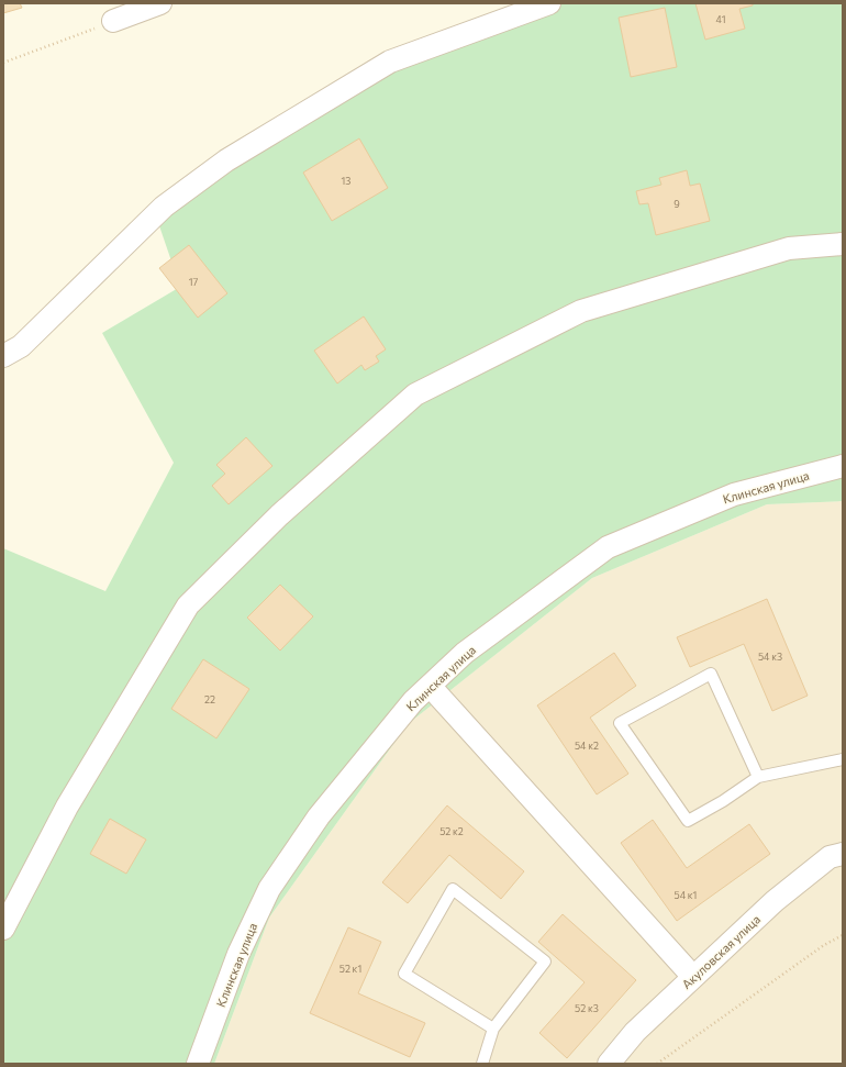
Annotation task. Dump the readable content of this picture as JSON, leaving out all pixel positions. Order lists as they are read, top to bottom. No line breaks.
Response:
{"streets":{"street":["Клинская улица","Акуловская улица"]},"house_numbers":["41","13","9","17","54 к3","22","54 к2","52 к2","54 к1","52 к1","52 к3"]}
